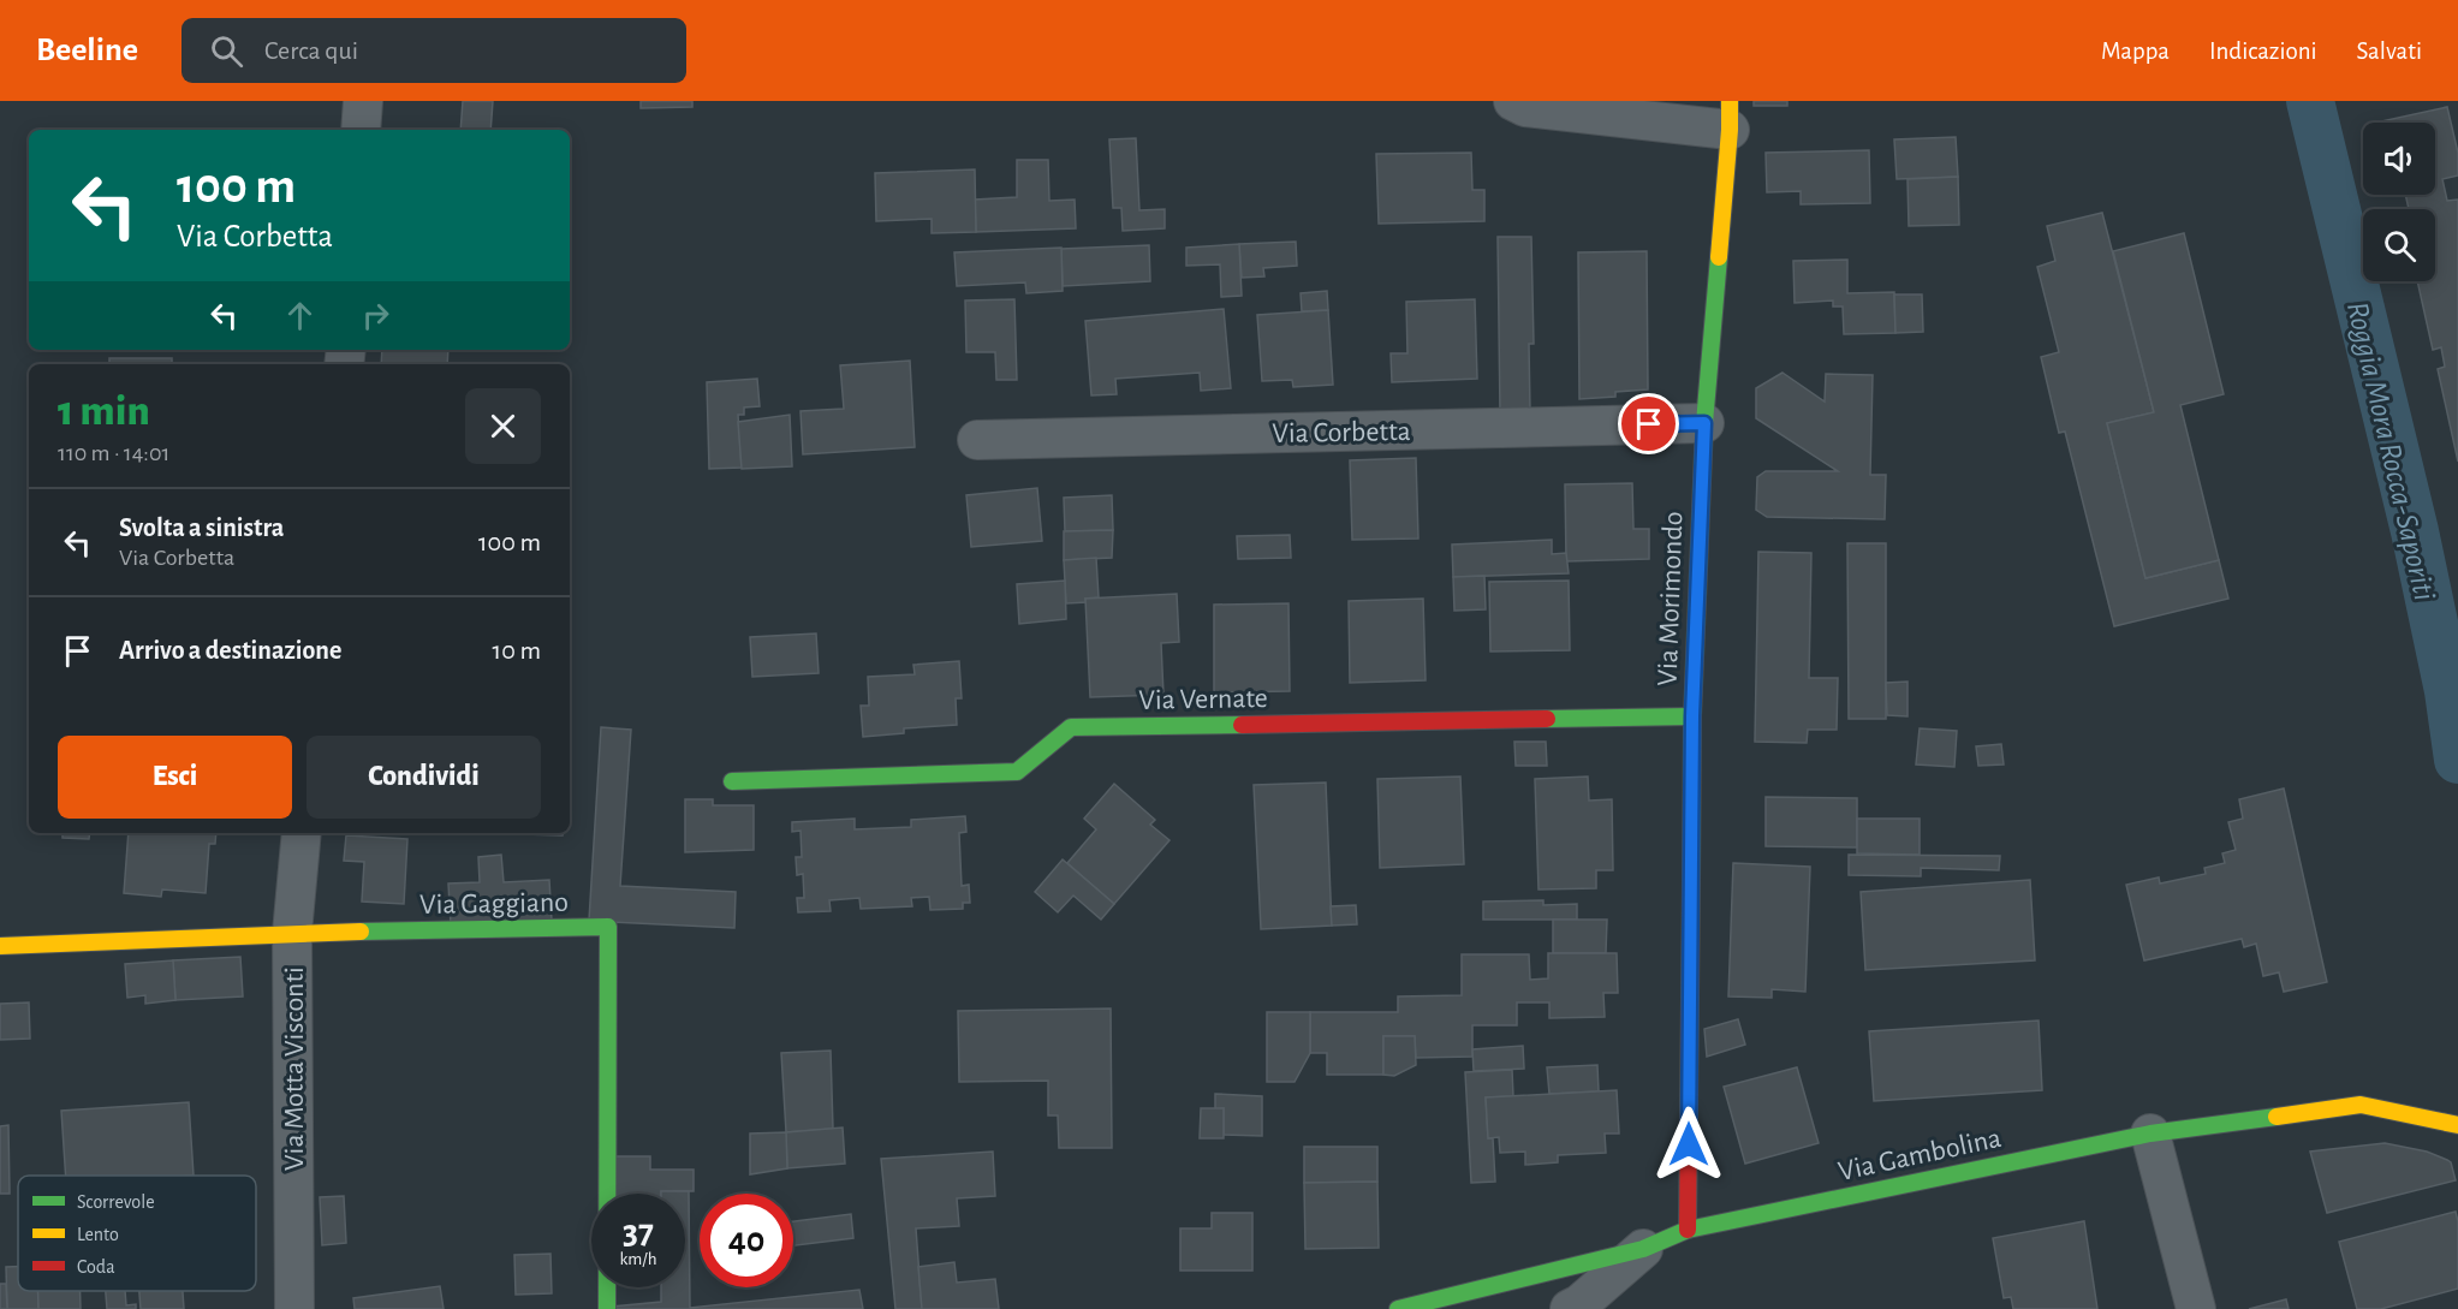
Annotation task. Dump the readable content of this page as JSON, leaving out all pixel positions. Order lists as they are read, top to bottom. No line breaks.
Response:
{"streets":{"street":["Via Corbetta","Via Morimondo","Via Vernate","Via Gaggiano","Via Motta Visconti","Via Gambolina"]},"crossings":[["Via Corbetta","Via Morimondo"],["Via Morimondo","Via Vernate"],["Via Morimondo","Via Gambolina"],["Via Gaggiano","Via Motta Visconti"]],"water":["Roggia Mora Rocca-Saporiti"],"legend":["Scorrevole","Lento","Coda"],"page":{"header":"Beeline","search":"Cerca qui","nav":["Mappa","Indicazioni","Salvati"],"turn":["100 m","Via Corbetta"],"heading":["1 min","110 m · 14:01"],"list":[{"name":"Svolta a sinistra","note":"Via Corbetta","value":"100 m"},{"name":"Arrivo a destinazione","value":"10 m"}],"buttons":["Esci","Condividi"],"speed":"37 km/h","limit":"40"}}
